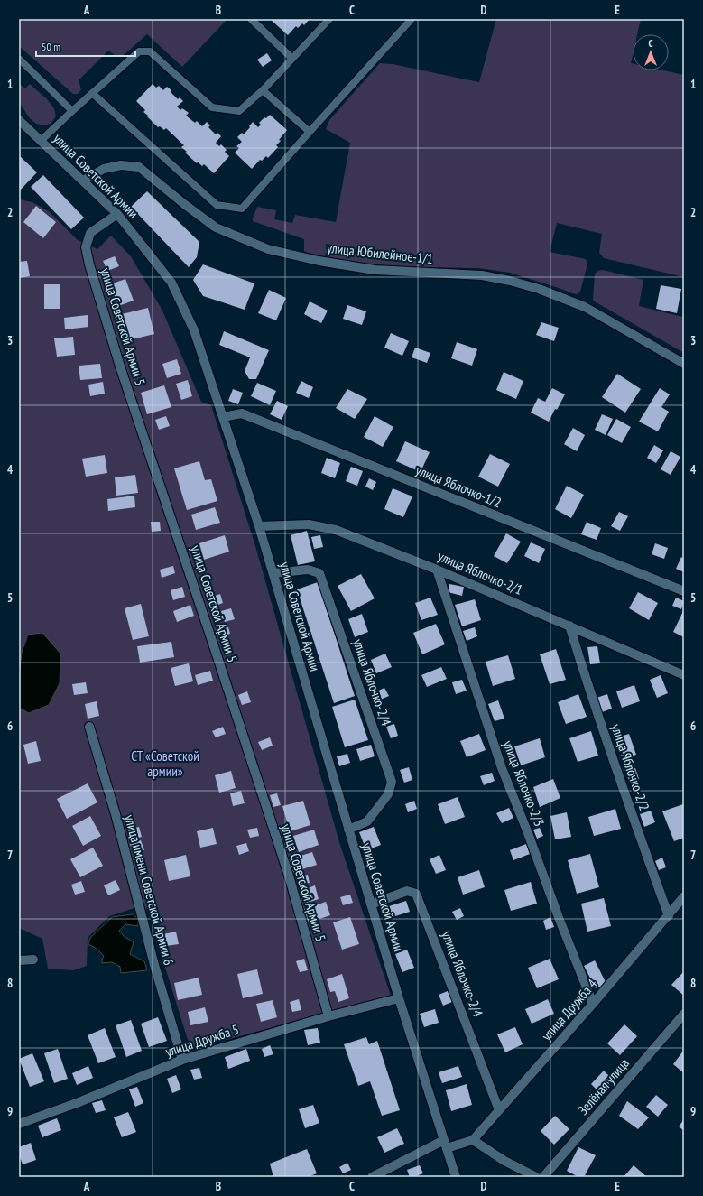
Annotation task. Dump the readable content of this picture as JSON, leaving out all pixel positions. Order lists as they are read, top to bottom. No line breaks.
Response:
{"streets":{"street":["улица Советской Армии","улица Юбилейное-1/1","улица Советской Армии 5","улица Яблочко-1/2","улица Яблочко-2/1","улица Яблочко-2/4","улица Яблочко-2/2","улица Яблочко-2/3","улица имени Советской Армии 6","улица Дружба 4","улица Дружба 5","Зелёная улица"]},"crossings":[["улица Советской Армии","улица Юбилейное-1/1"],["улица Советской Армии","улица Советской Армии 5"],["улица Советской Армии","улица Яблочко-1/2"],["улица Советской Армии","улица Яблочко-2/1"],["улица Советской Армии","улица Яблочко-2/4"],["улица Советской Армии","улица Дружба 5"],["улица Советской Армии 5","улица Дружба 5"],["улица Яблочко-2/1","улица Яблочко-2/2"],["улица Яблочко-2/1","улица Яблочко-2/3"],["улица Яблочко-2/4","улица Дружба 4"],["улица Яблочко-2/2","улица Дружба 4"],["улица Яблочко-2/3","улица Дружба 4"],["улица имени Советской Армии 6","улица Дружба 5"]],"parks":["СТ «Советской армии»"],"scale_bar":"50 m","north":"top","grid":{"columns":["A","B","C","D","E"],"rows":["1","2","3","4","5","6","7","8","9"]}}
